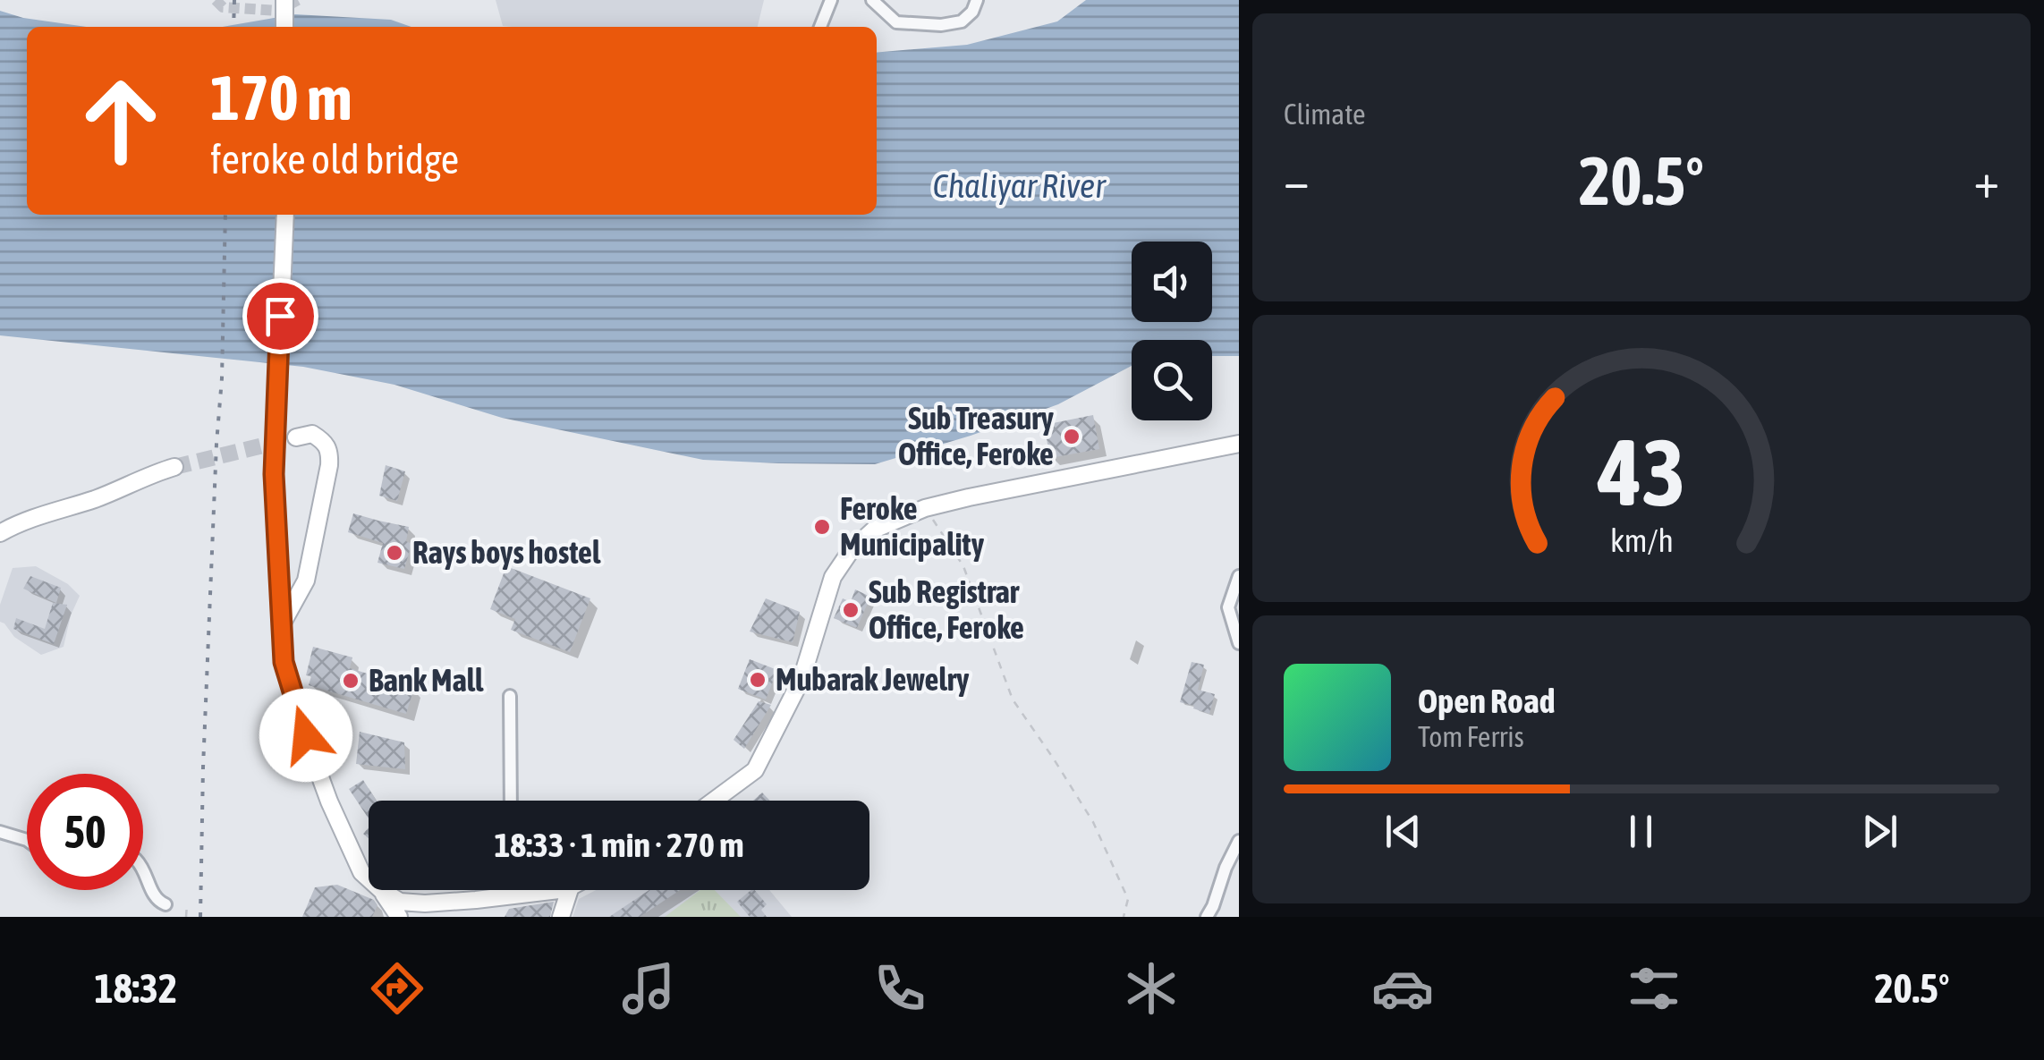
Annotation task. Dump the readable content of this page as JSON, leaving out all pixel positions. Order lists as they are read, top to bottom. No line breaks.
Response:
{"water":["Chaliyar River"],"places":["Sub Treasury Office, Feroke","Feroke Municipality","Rays boys hostel","Sub Registrar Office, Feroke","Mubarak Jewelry","Bank Mall"],"page":{"tile":"Climate","turn":["170 m","feroke old bridge"],"heat":["−","20.5°","+"],"song":["Open Road","Tom Ferris"],"limit":"50","trip":"18:33 · 1 min · 270 m","tabs":["18:32","20.5°"],"gauge":["43","km/h"]}}
